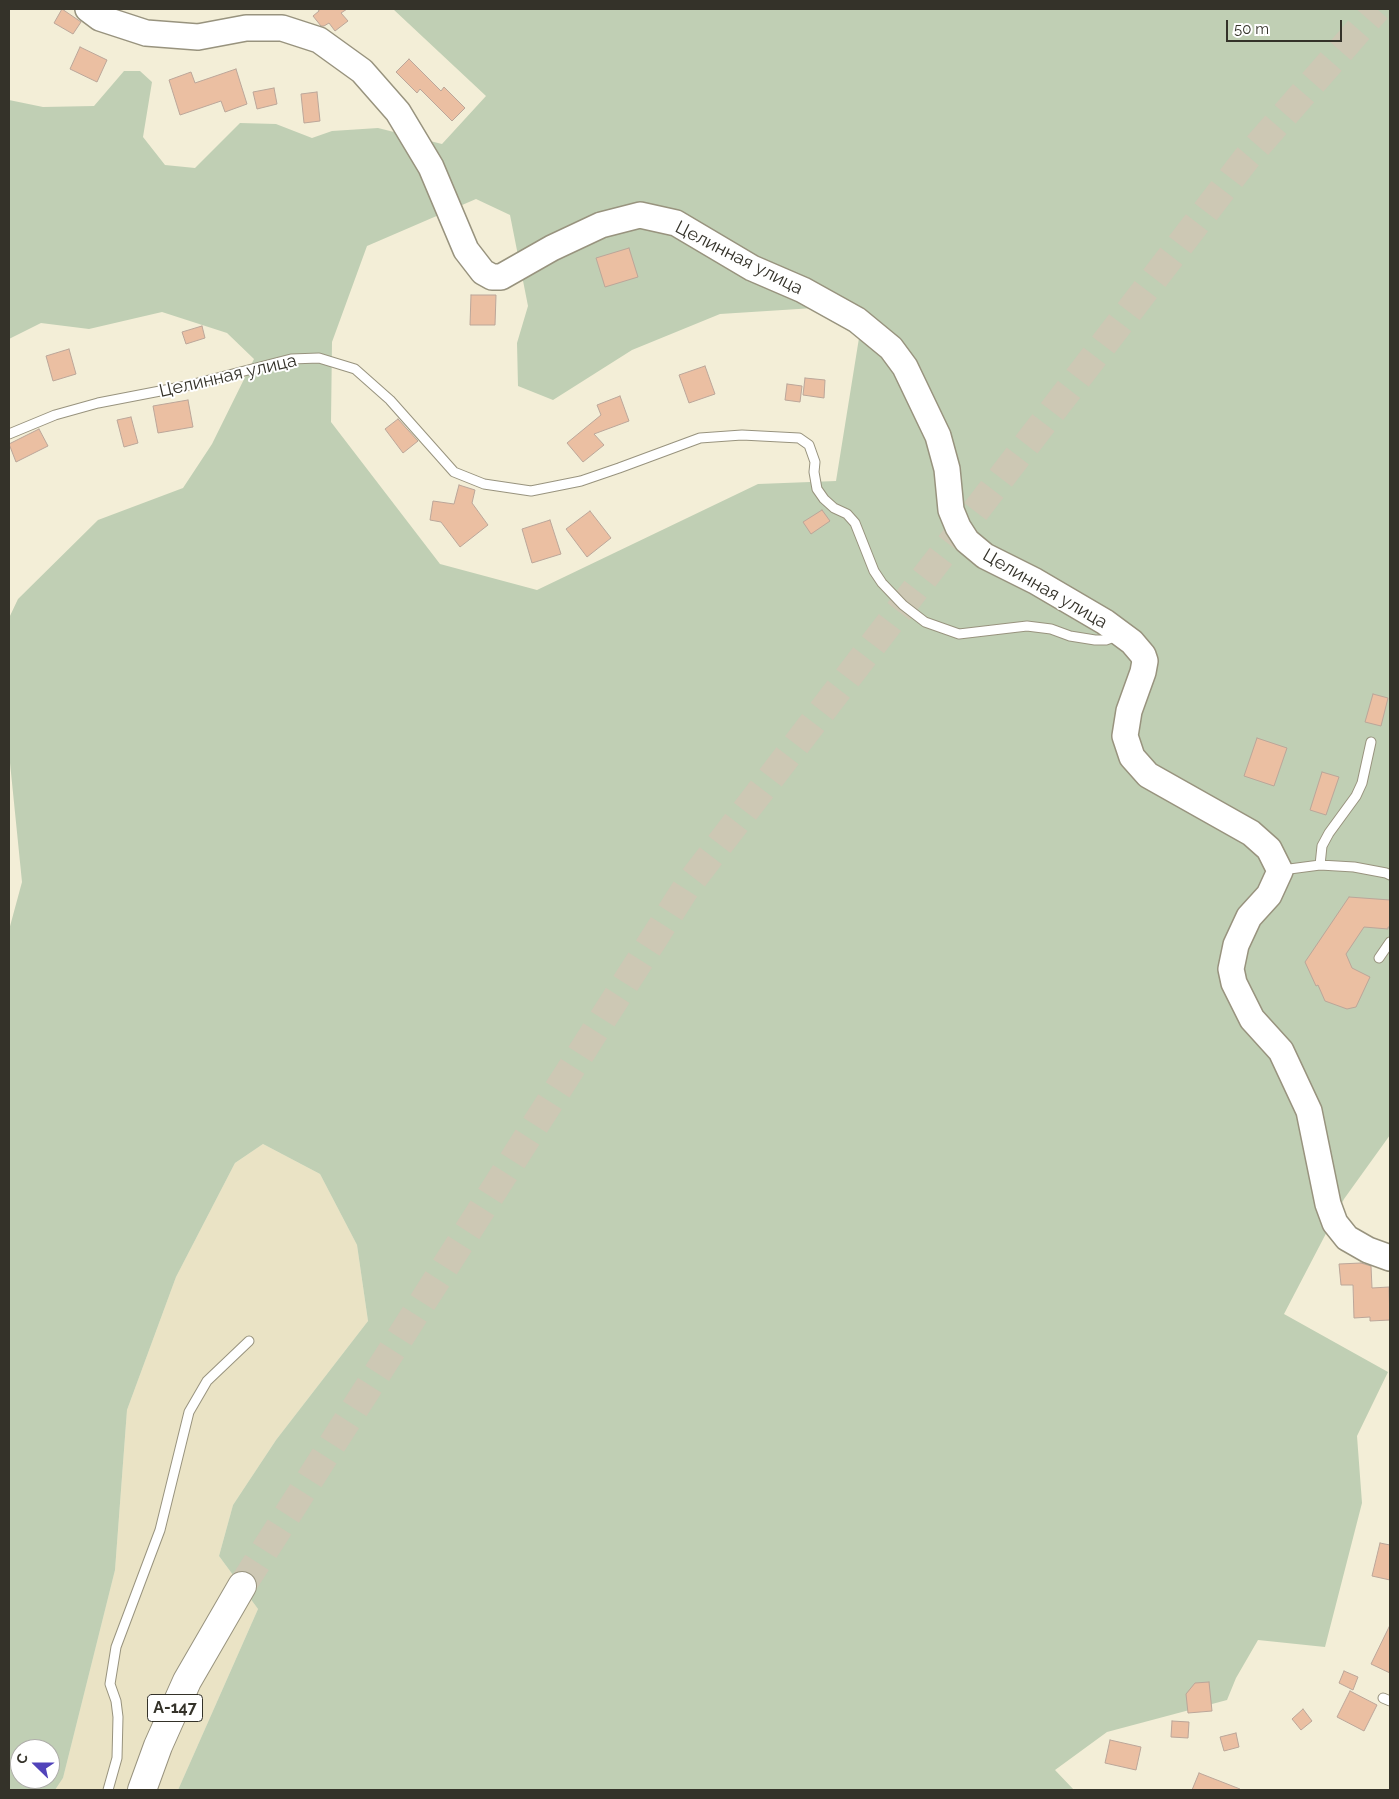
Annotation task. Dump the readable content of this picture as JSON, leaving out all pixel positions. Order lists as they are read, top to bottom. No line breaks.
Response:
{"streets":{"highway":["А-147"],"street":["Целинная улица"]},"scale_bar":"50 m","north":"left"}
